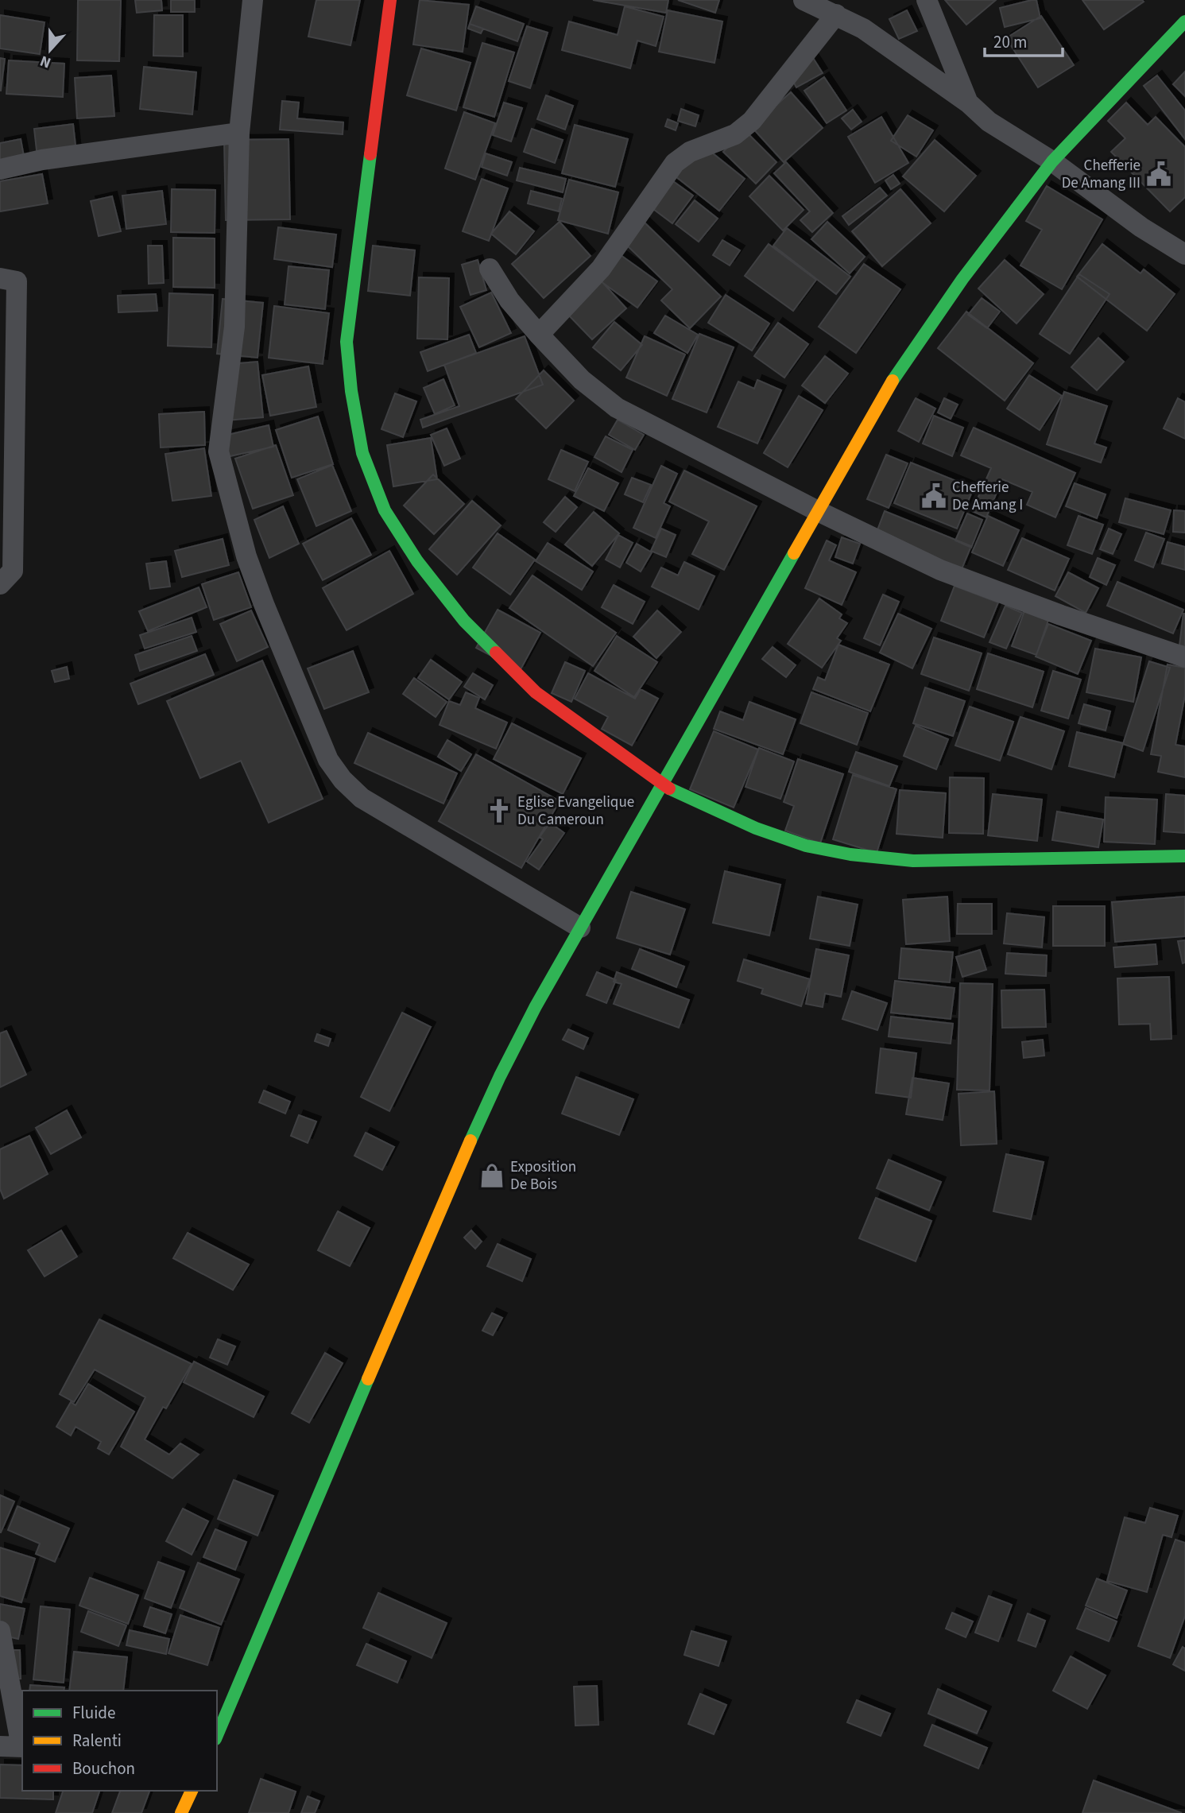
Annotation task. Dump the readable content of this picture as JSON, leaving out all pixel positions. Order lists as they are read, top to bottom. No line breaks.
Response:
{"places":{"public building":["Chefferie De Amang III","Chefferie De Amang I"],"church":["Eglise Evangelique Du Cameroun"],"shop":["Exposition De Bois"]},"legend":["Fluide","Ralenti","Bouchon"],"scale_bar":"20 m","north":"bottom"}
